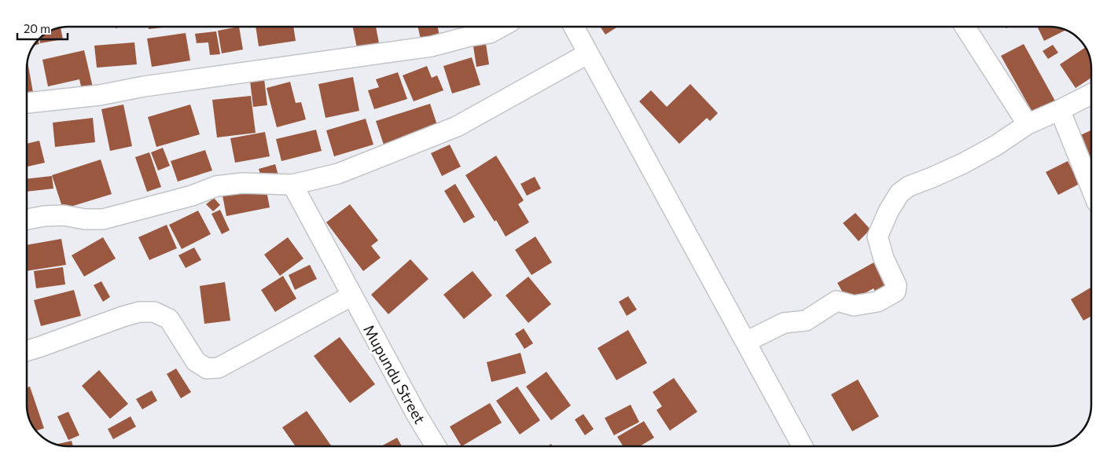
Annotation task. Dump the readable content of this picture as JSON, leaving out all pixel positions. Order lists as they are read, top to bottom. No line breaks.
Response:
{"streets":{"street":["Mupundu Street"]},"scale_bar":"20 m"}
